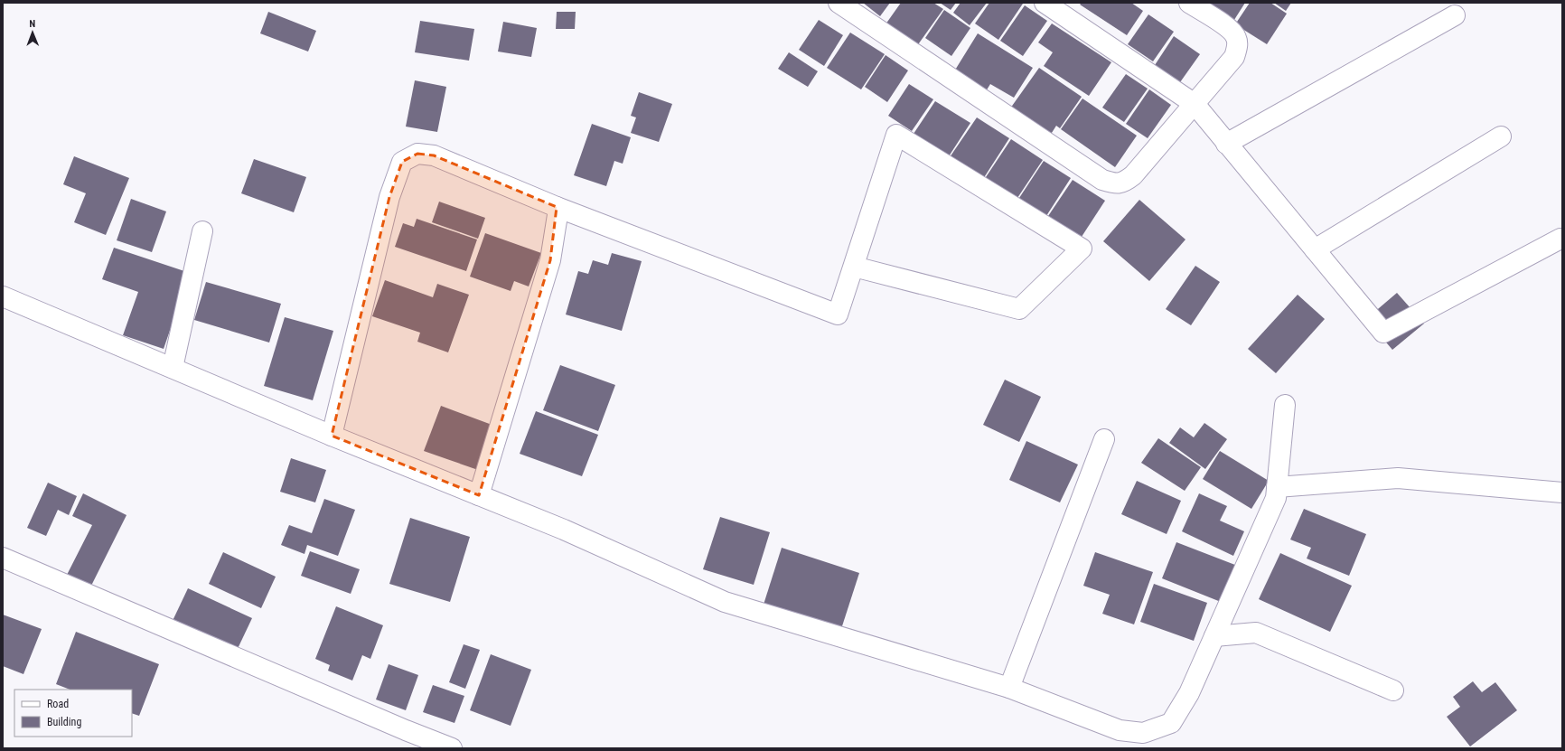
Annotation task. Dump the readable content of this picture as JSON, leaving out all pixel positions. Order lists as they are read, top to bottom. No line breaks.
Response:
{"legend":["Road","Building"],"north":"top"}
